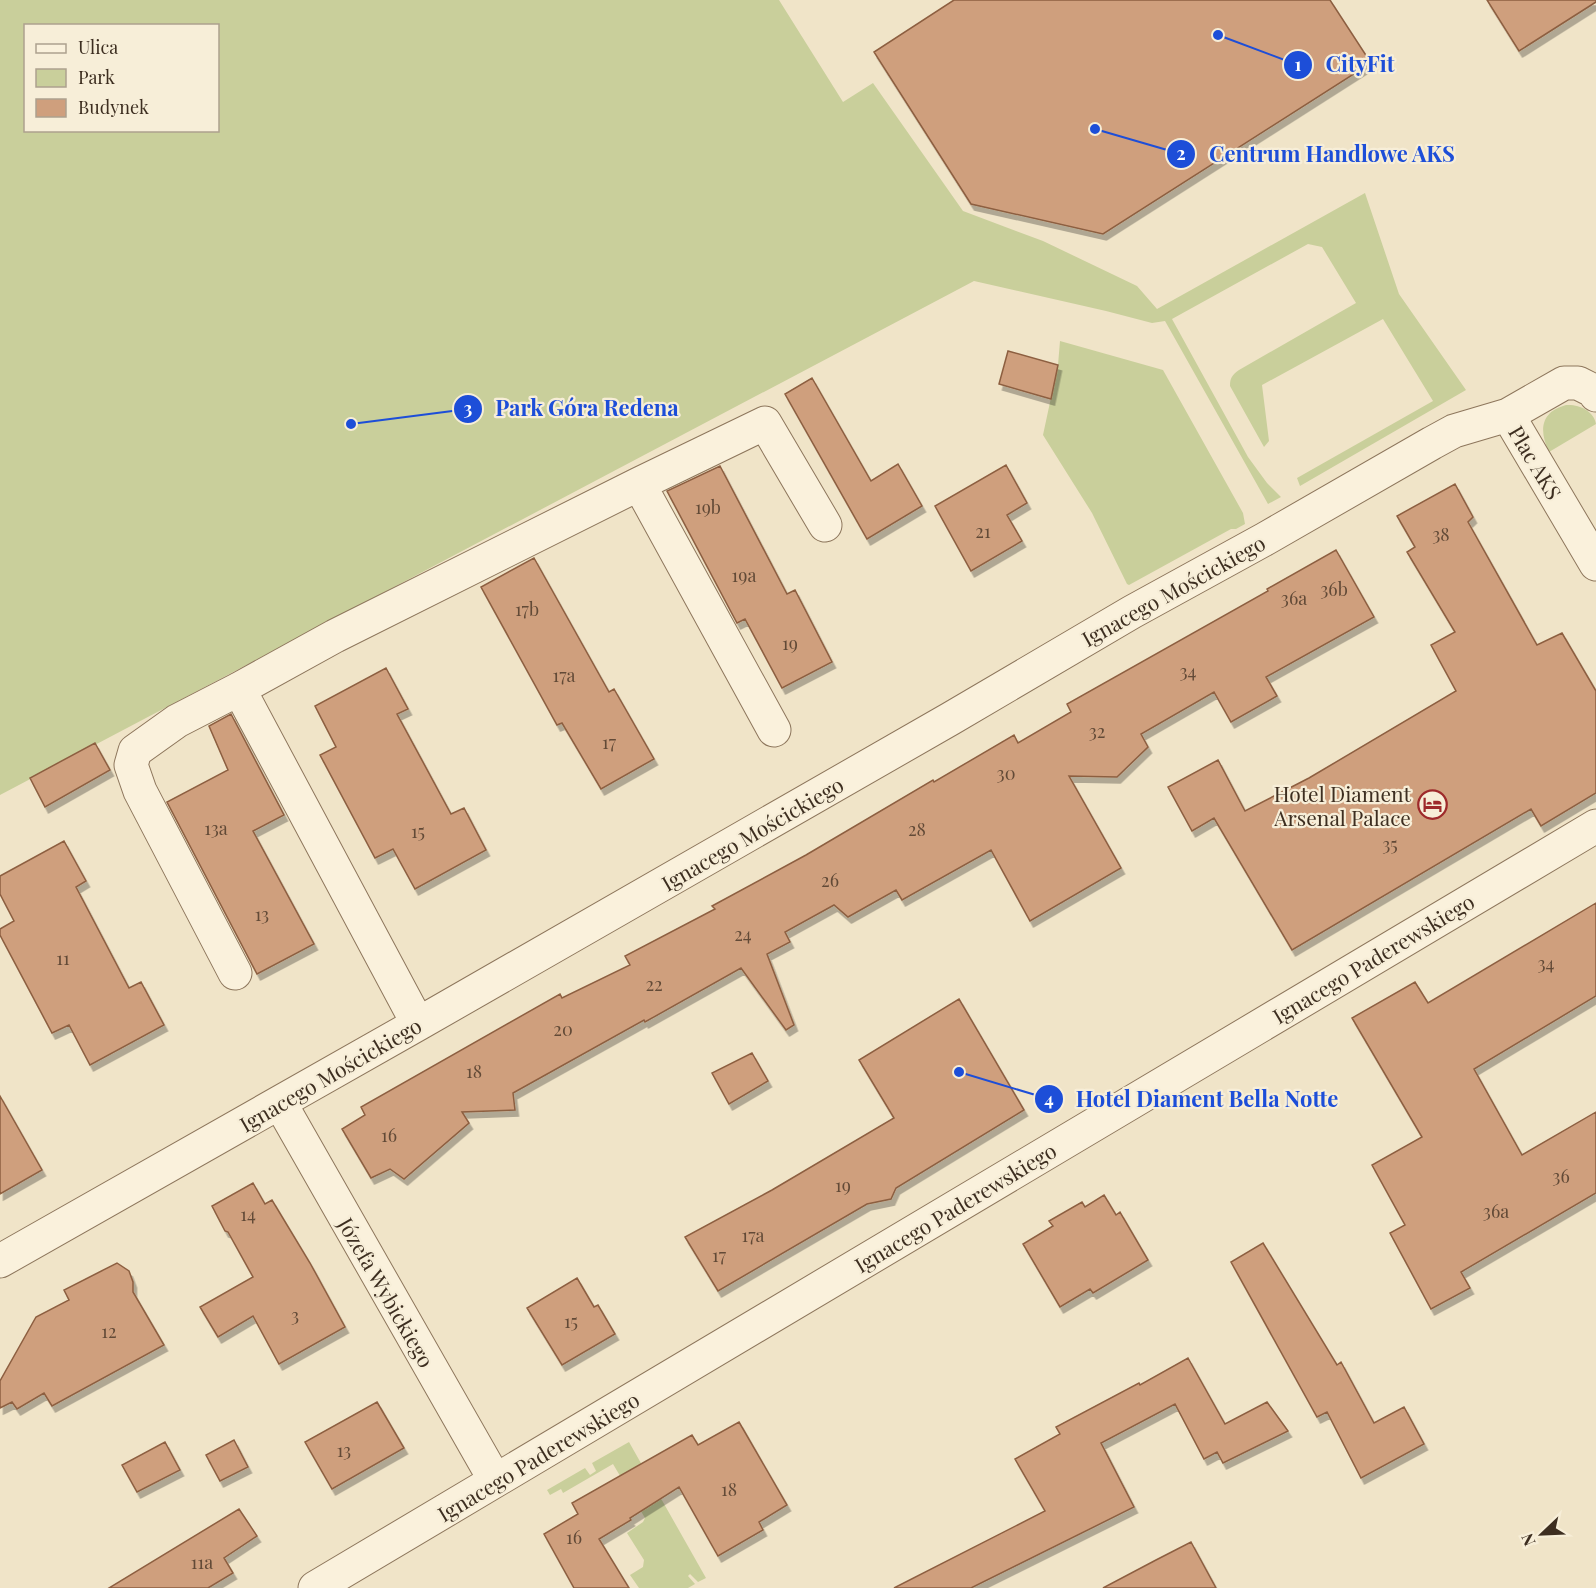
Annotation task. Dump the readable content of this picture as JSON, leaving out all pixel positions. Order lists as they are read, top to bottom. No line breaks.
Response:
{"streets":{"street":["Plac AKS","Ignacego Mościckiego","Ignacego Paderewskiego","Józefa Wybickiego"]},"crossings":[["Plac AKS","Ignacego Mościckiego"],["Ignacego Mościckiego","Józefa Wybickiego"],["Ignacego Paderewskiego","Józefa Wybickiego"]],"places":{"other":["CityFit","Centrum Handlowe AKS","Park Góra Redena","Hotel Diament Bella Notte"],"hotel":["Hotel Diament Arsenal Palace"]},"house_numbers":["19b","21","38","19a","36b","36a","17b","19","34","17a","32","17","30","13a","28","15","35","26","13","24","11","34","22","20","18","16","36","19","36a","14","17a","17","3","15","12","13","18","16","11a"],"legend":["Ulica","Park","Budynek"],"north":"bottom left"}
